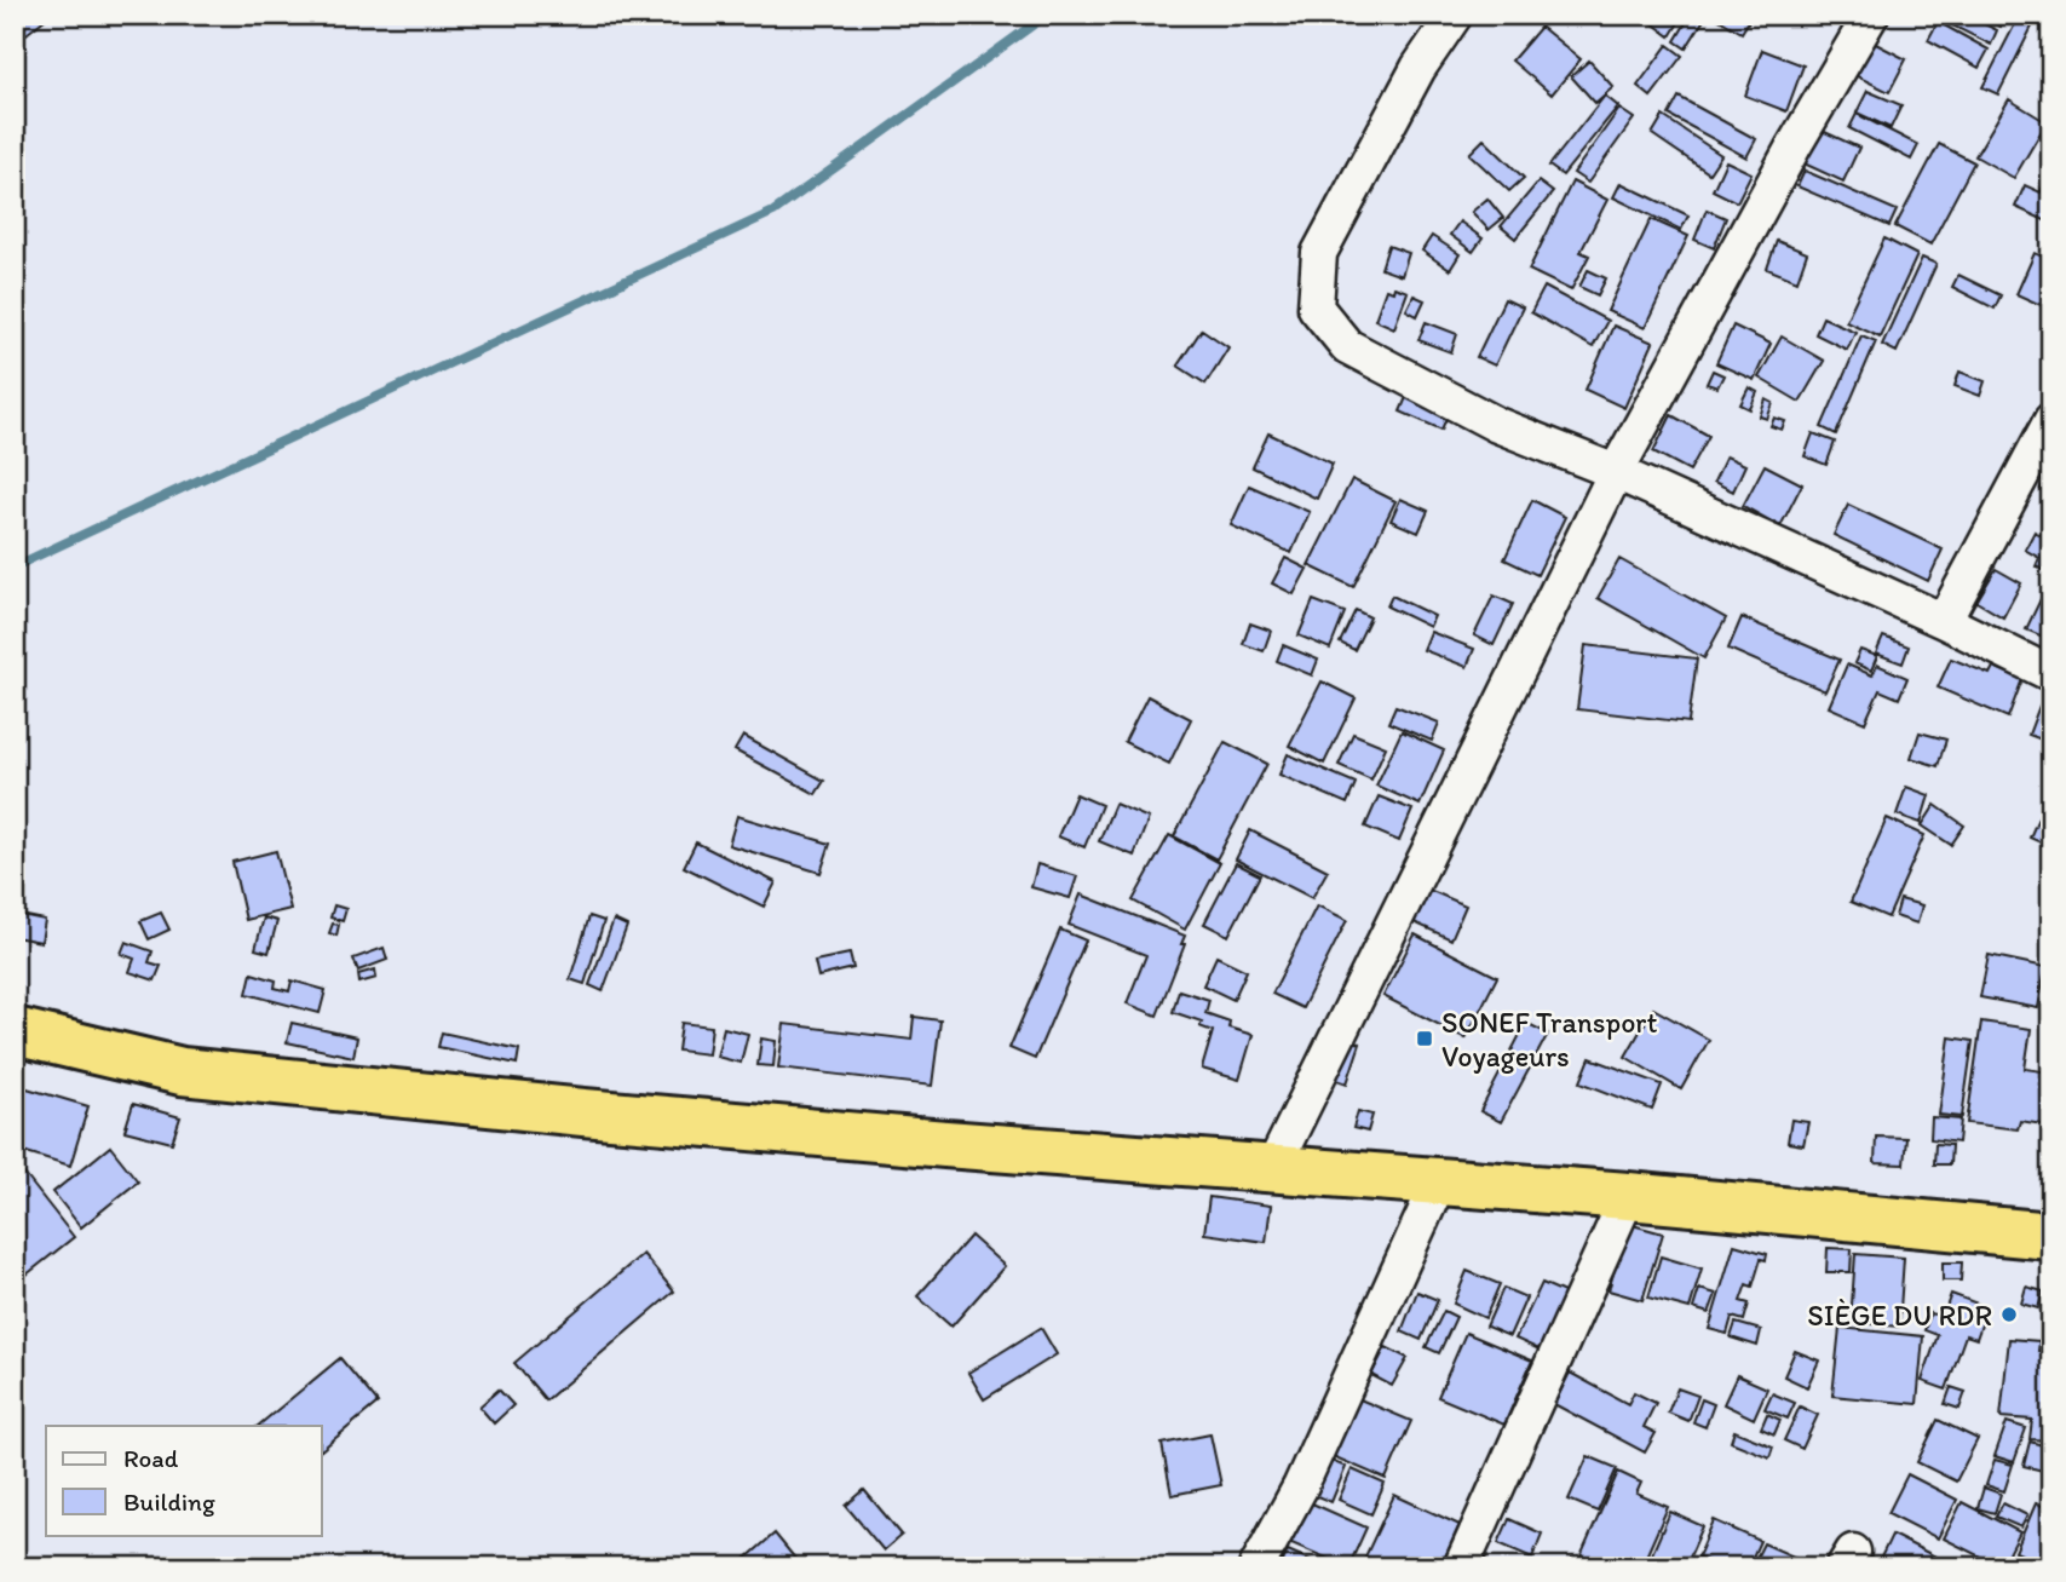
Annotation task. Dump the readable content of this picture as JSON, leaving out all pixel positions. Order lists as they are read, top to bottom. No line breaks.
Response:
{"places":{"transit":["SONEF Transport Voyageurs"],"other":["SIÈGE DU RDR"]},"legend":["Road","Building"]}
